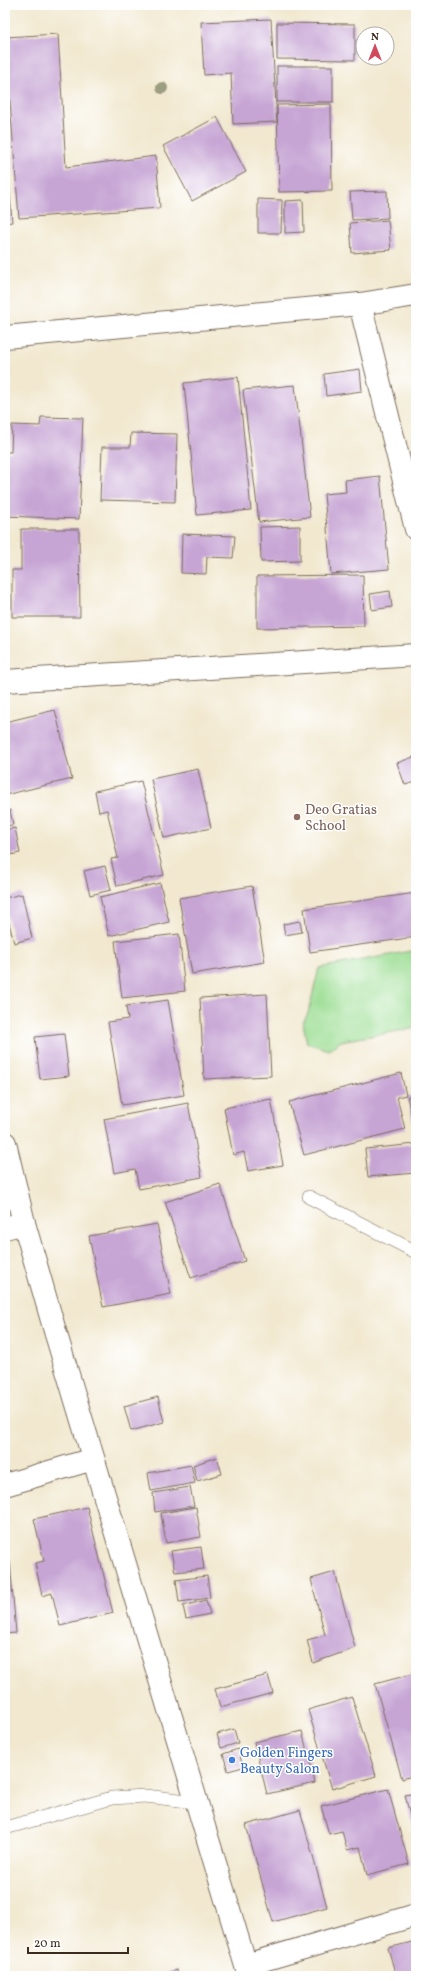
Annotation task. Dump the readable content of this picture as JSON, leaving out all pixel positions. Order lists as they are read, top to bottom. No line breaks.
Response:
{"places":["Deo Gratias School","Golden Fingers Beauty Salon"],"scale_bar":"20 m","north":"top"}
